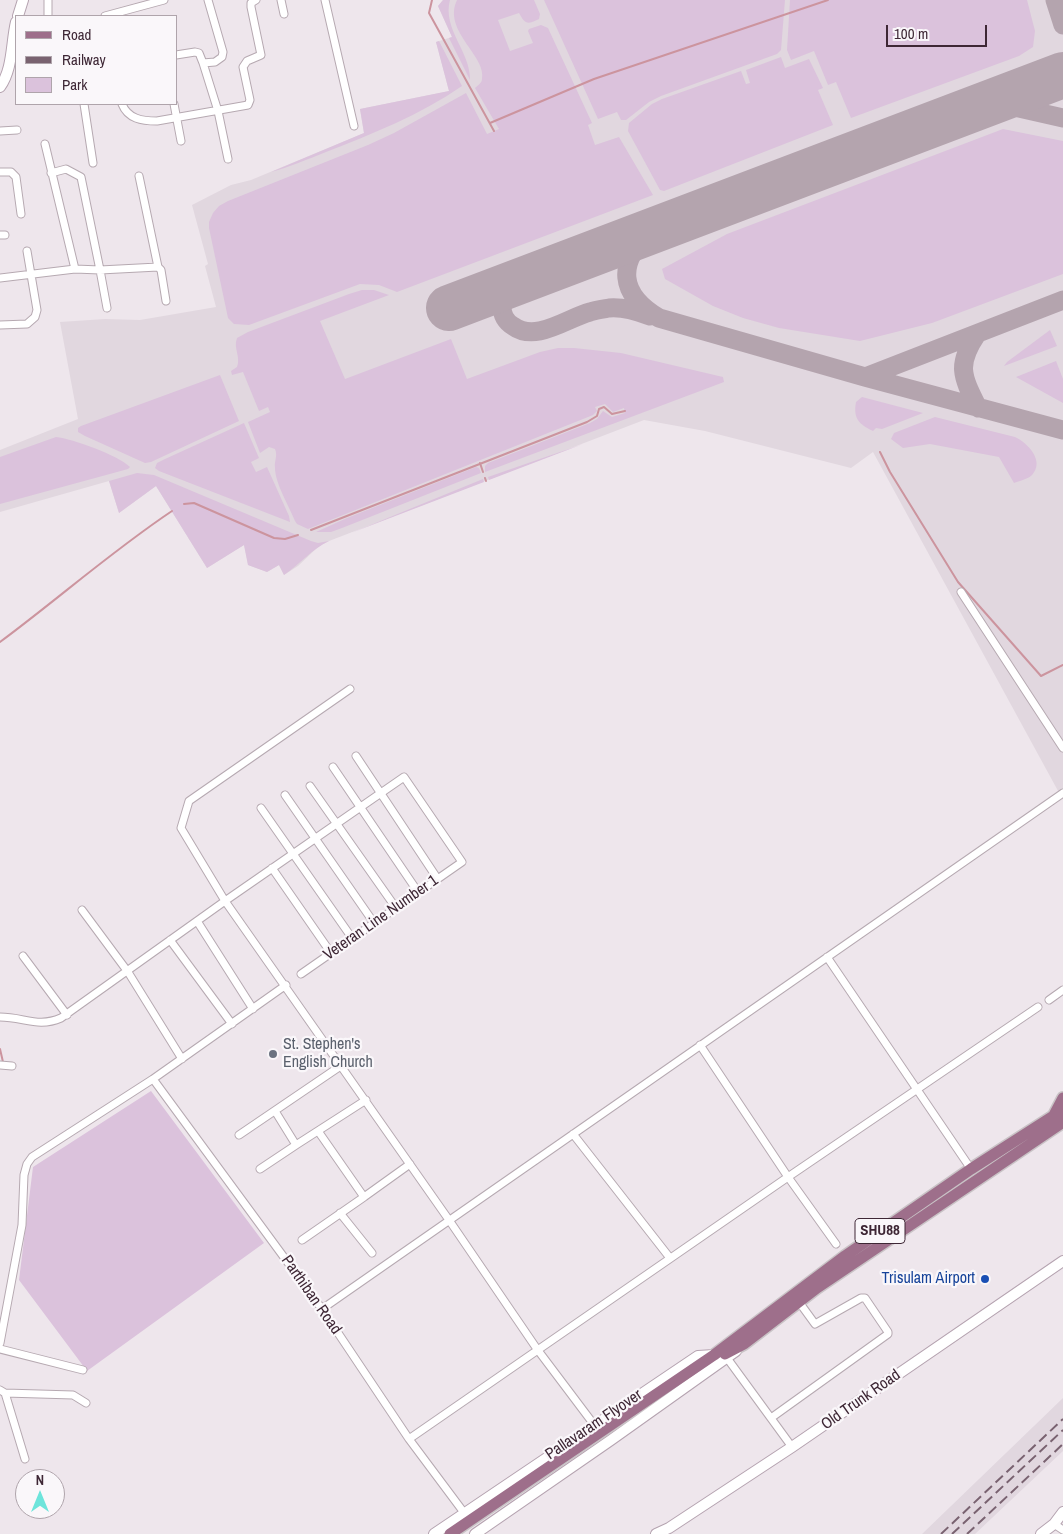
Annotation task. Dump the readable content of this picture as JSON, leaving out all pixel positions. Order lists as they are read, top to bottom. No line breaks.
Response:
{"streets":{"main road":["SHU88","Pallavaram Flyover"],"street":["Veteran Line Number 1","Parthiban Road","Old Trunk Road"]},"crossings":[["SHU88","Pallavaram Flyover"]],"places":["St. Stephen's English Church","Trisulam Airport"],"legend":["Road","Railway","Park"],"scale_bar":"100 m","north":"top"}
